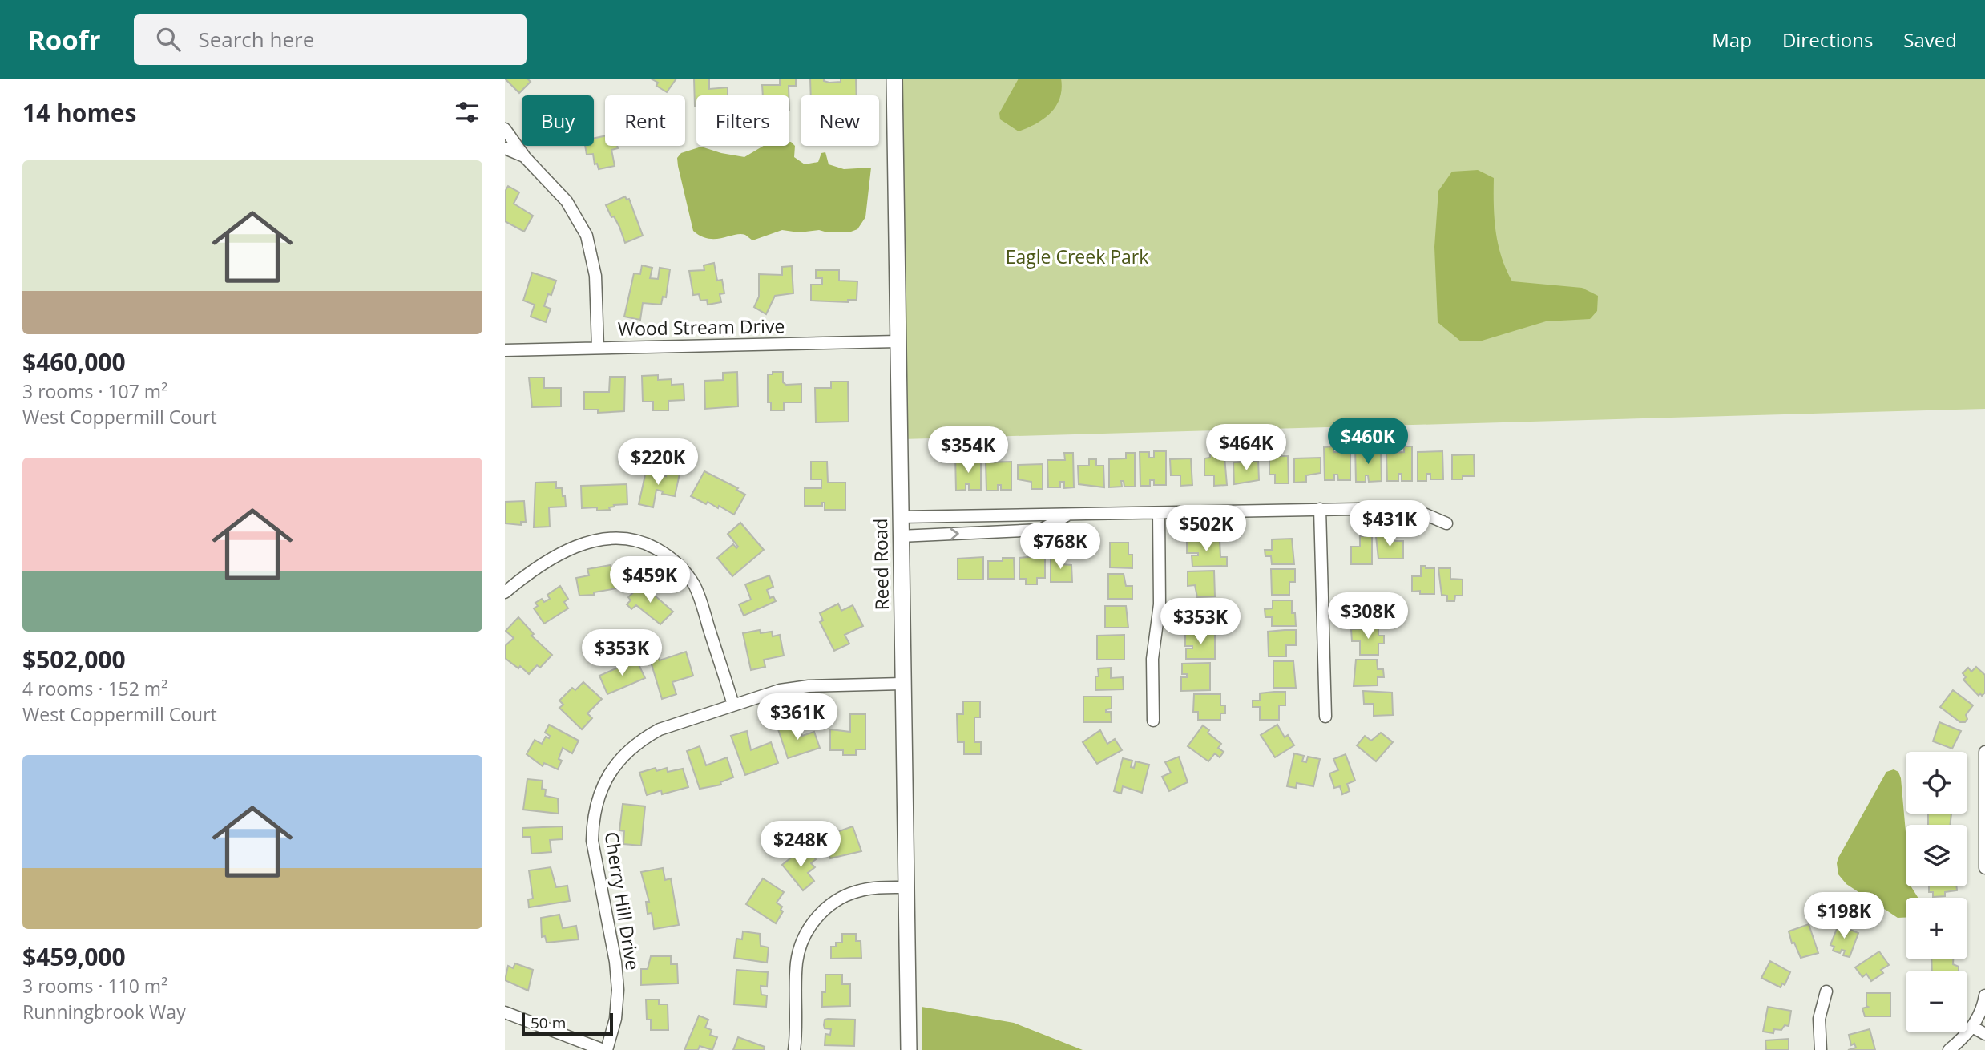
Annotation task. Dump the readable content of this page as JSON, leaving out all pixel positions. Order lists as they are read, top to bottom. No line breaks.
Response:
{"streets":{"main road":["Reed Road"],"street":["Wood Stream Drive","Cherry Hill Drive"]},"crossings":[["Wood Stream Drive","Reed Road"],["Reed Road","Cherry Hill Drive"]],"parks":["Eagle Creek Park"],"scale_bar":"50 m","page":{"header":"Roofr","search":"Search here","nav":["Map","Directions","Saved"],"heading":"14 homes","chip":["Buy","Rent","Filters","New"],"list":[{"name":"$460,000","note":"3 rooms · 107 m² · West Coppermill Court"},{"name":"$502,000","note":"4 rooms · 152 m² · West Coppermill Court"},{"name":"$459,000","note":"3 rooms · 110 m² · Runningbrook Way"}],"price":["$460K","$464K","$354K","$220K","$431K","$502K","$768K","$459K","$308K","$353K","$353K","$361K","$248K","$198K"],"map_buttons":["+","−"],"scale":"50 m"}}
